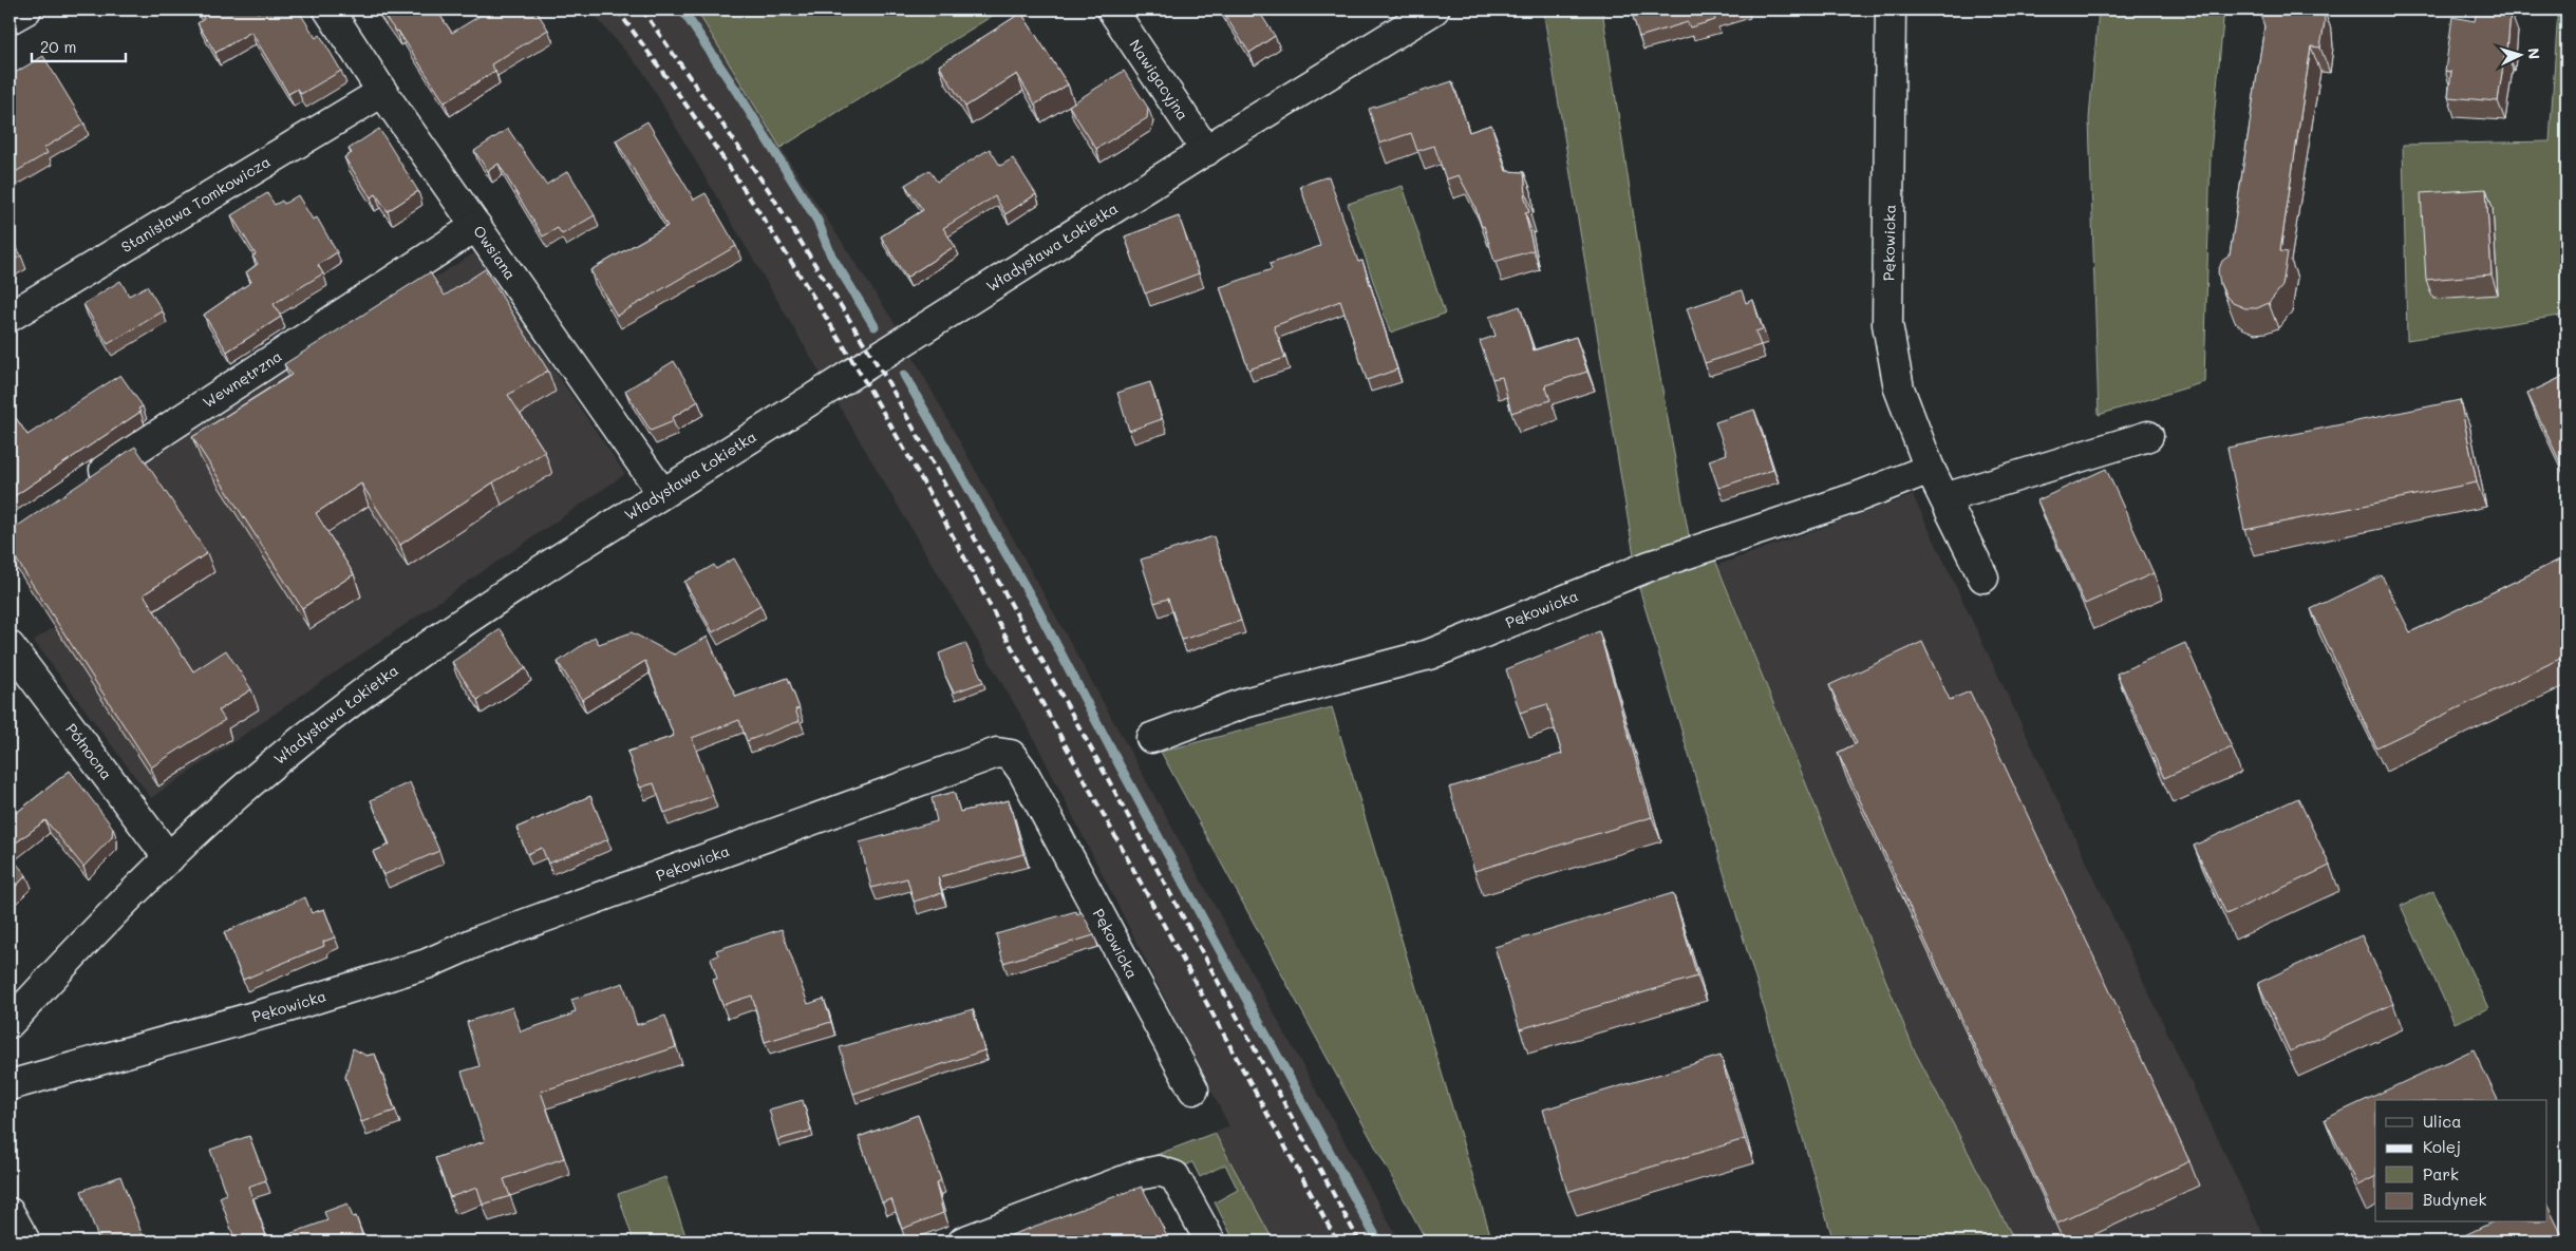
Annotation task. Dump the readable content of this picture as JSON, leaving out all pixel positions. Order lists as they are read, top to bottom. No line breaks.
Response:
{"streets":{"street":["Nawigacyjna","Stanisława Tomkowicza","Pękowicka","Władysława Łokietka","Owsiana","Wewnętrzna","Północna"]},"crossings":[["Nawigacyjna","Władysława Łokietka"],["Stanisława Tomkowicza","Owsiana"],["Władysława Łokietka","Owsiana"],["Władysława Łokietka","Północna"],["Owsiana","Wewnętrzna"]],"legend":["Ulica","Kolej","Park","Budynek"],"scale_bar":"20 m","north":"right"}
